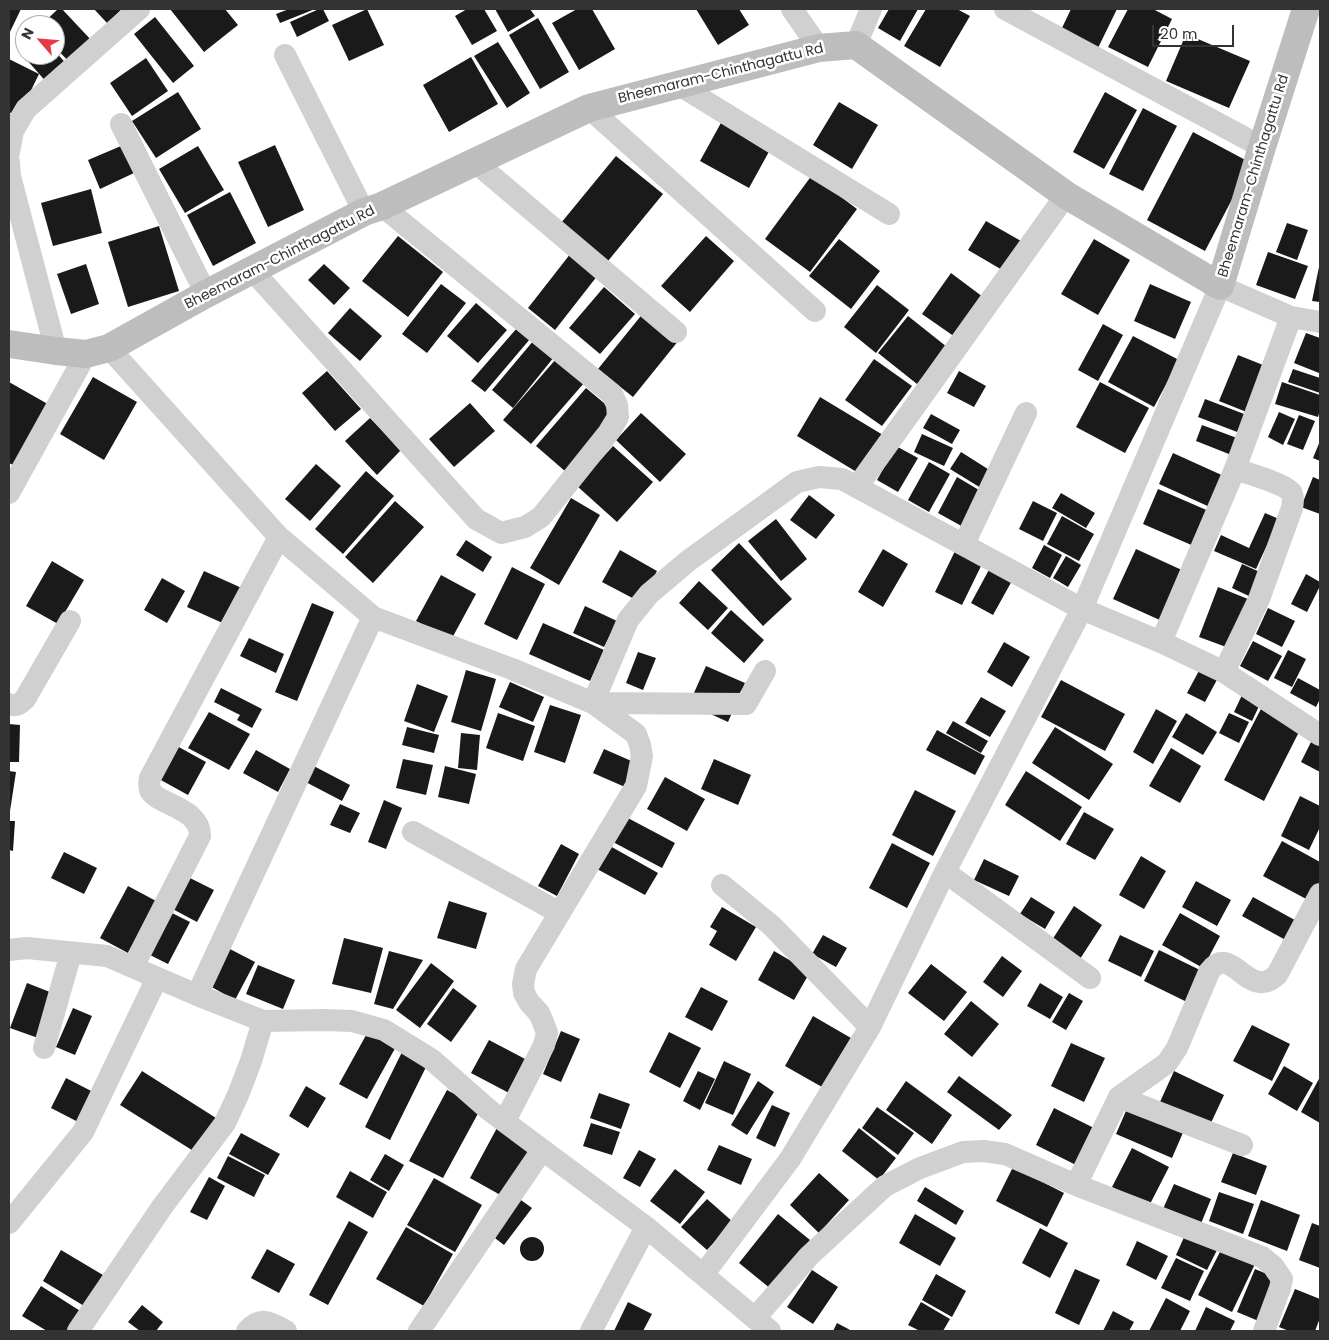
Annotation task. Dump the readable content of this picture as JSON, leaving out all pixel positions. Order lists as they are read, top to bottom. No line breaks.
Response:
{"streets":{"street":["Bheemaram-Chinthagattu Rd"]},"scale_bar":"20 m","north":"top left"}
